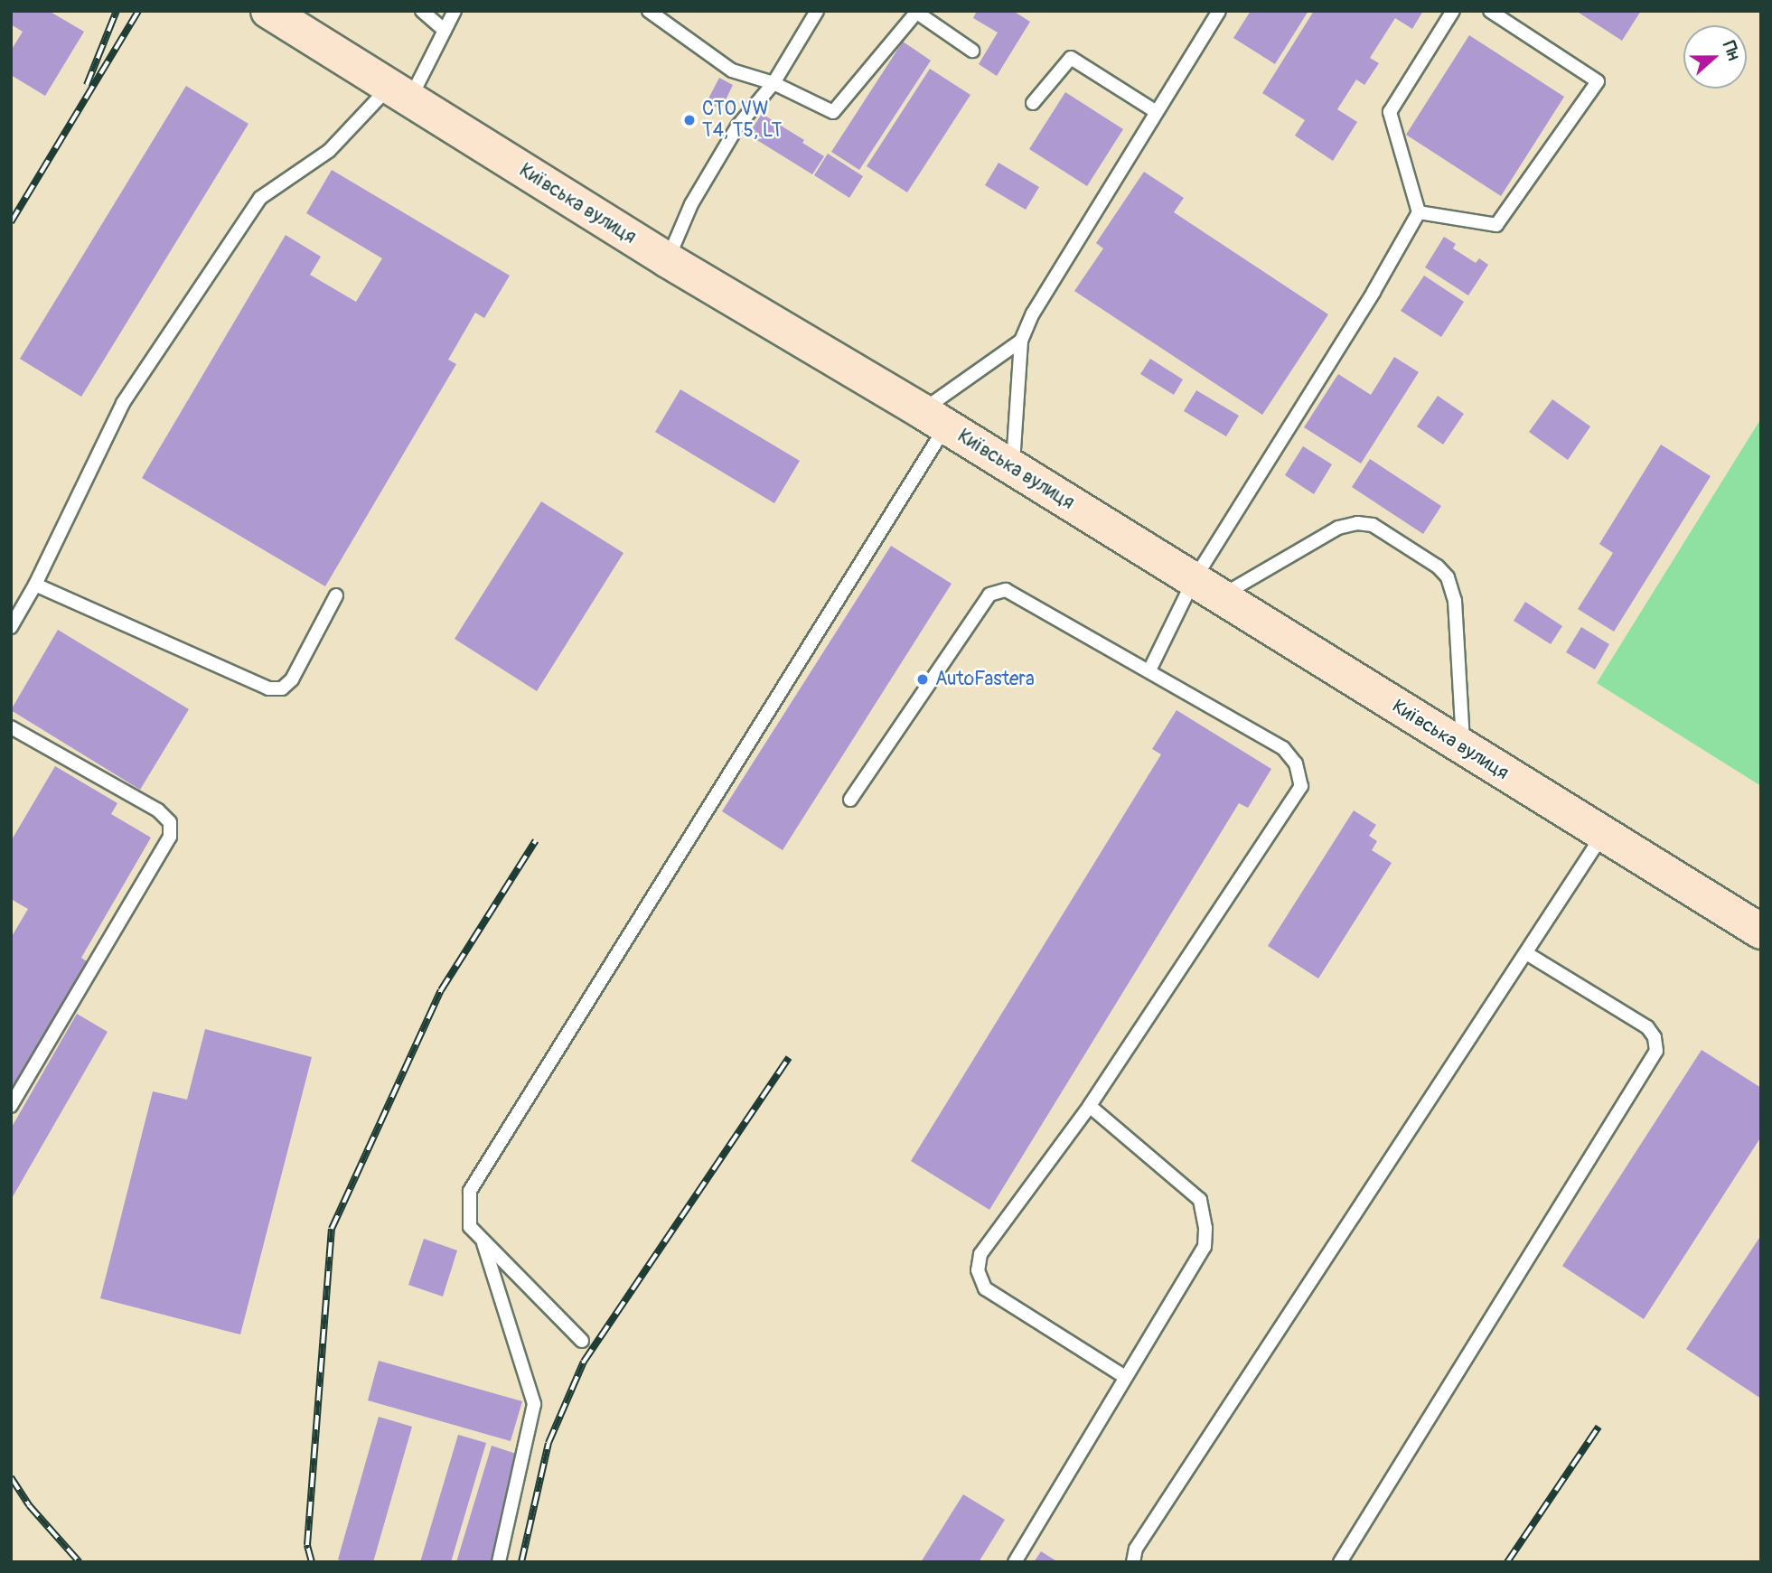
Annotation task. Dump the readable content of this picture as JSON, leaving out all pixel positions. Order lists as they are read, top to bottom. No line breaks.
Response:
{"streets":{"main road":["Київська вулиця"]},"places":["СТО VW T4, T5, LT","AutoFastera"],"north":"right"}
